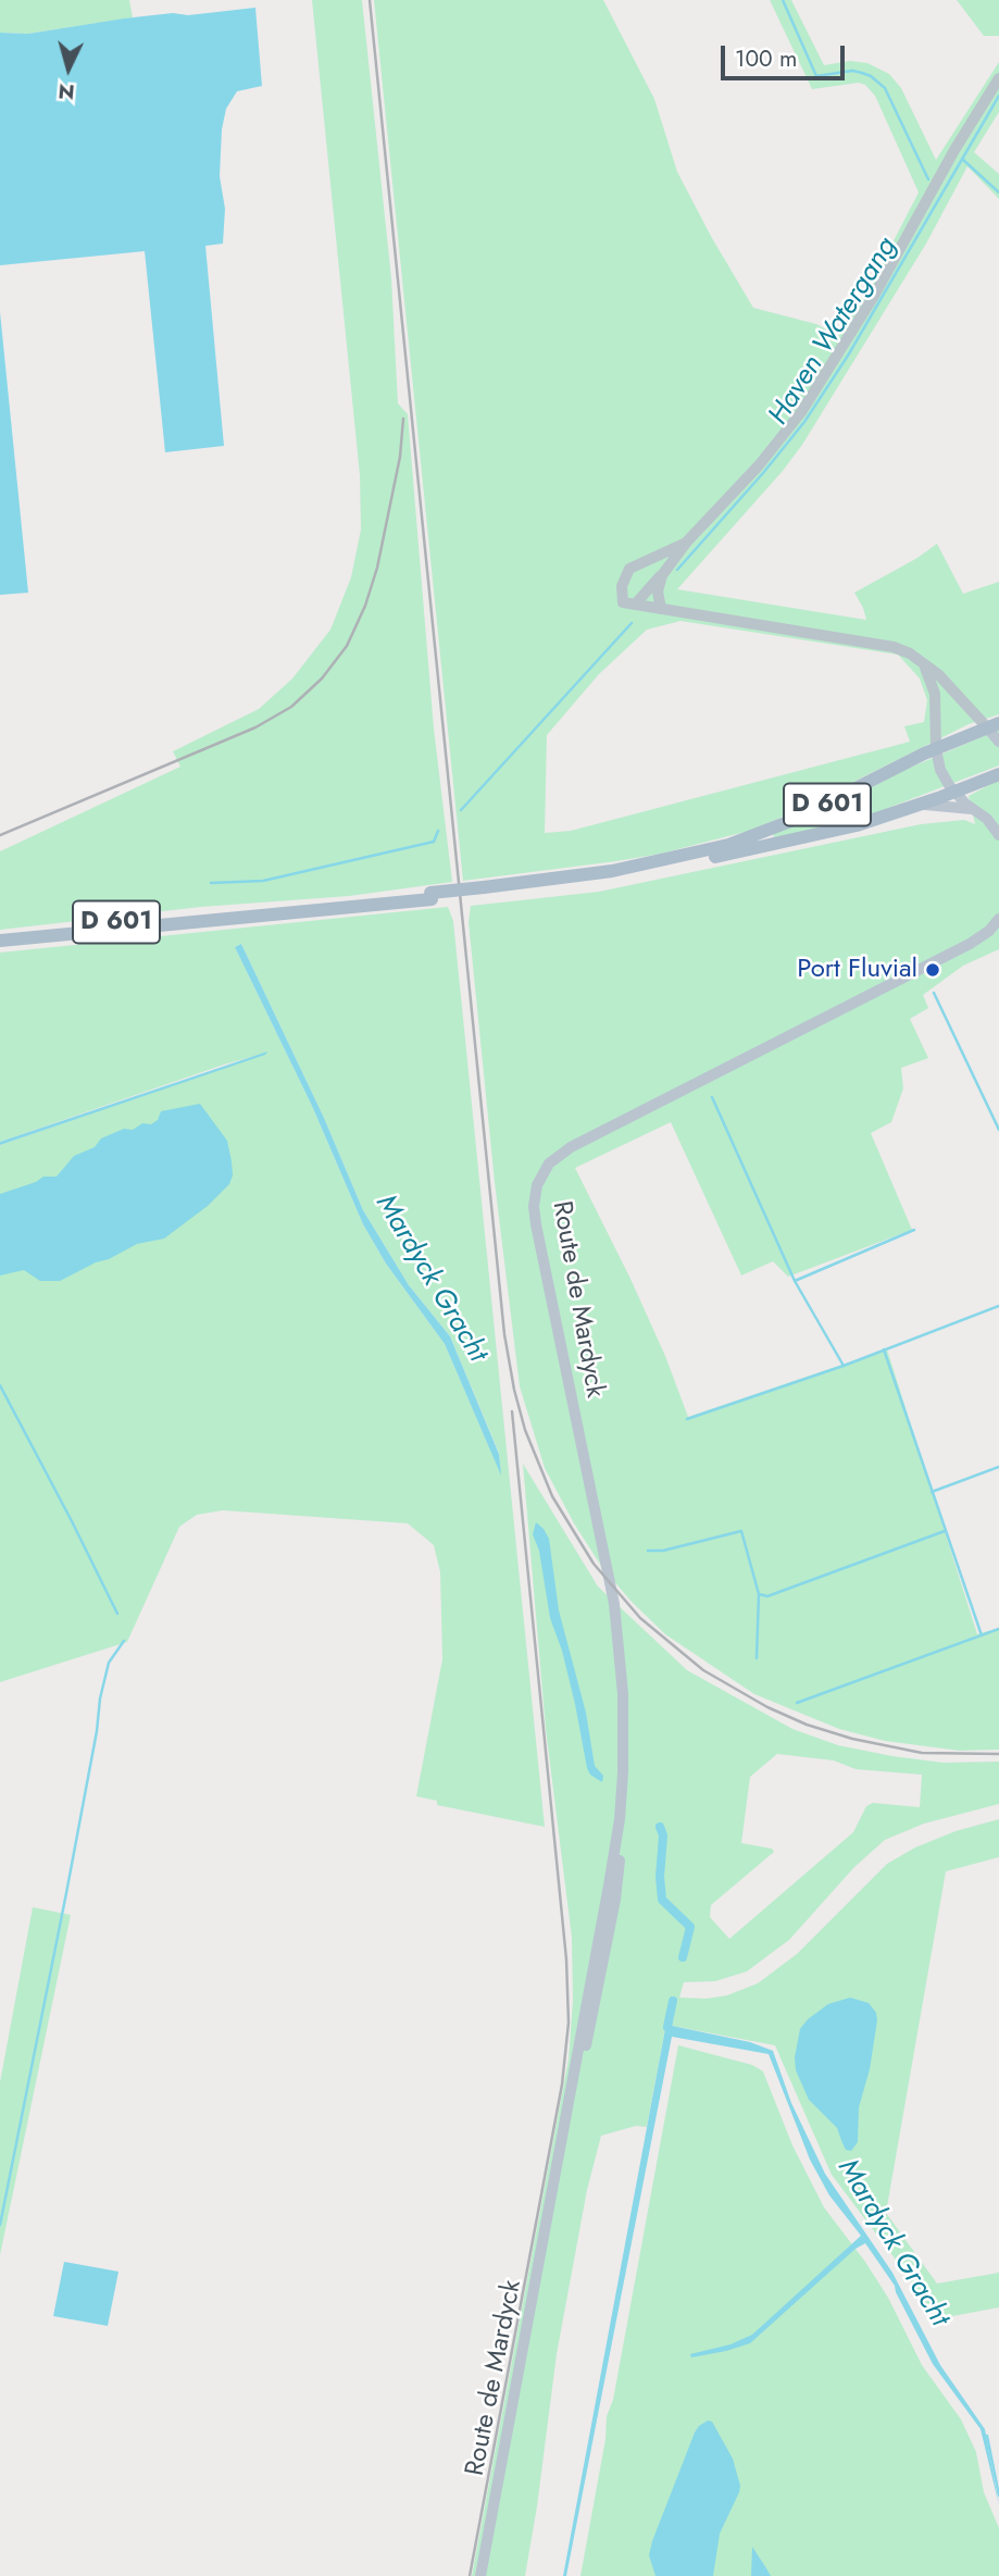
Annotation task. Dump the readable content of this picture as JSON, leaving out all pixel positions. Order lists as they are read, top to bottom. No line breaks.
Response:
{"streets":{"main road":["D 601","Route de Mardyck"]},"water":["Haven Watergang","Mardyck Gracht"],"places":["Port Fluvial"],"scale_bar":"100 m","north":"bottom"}
